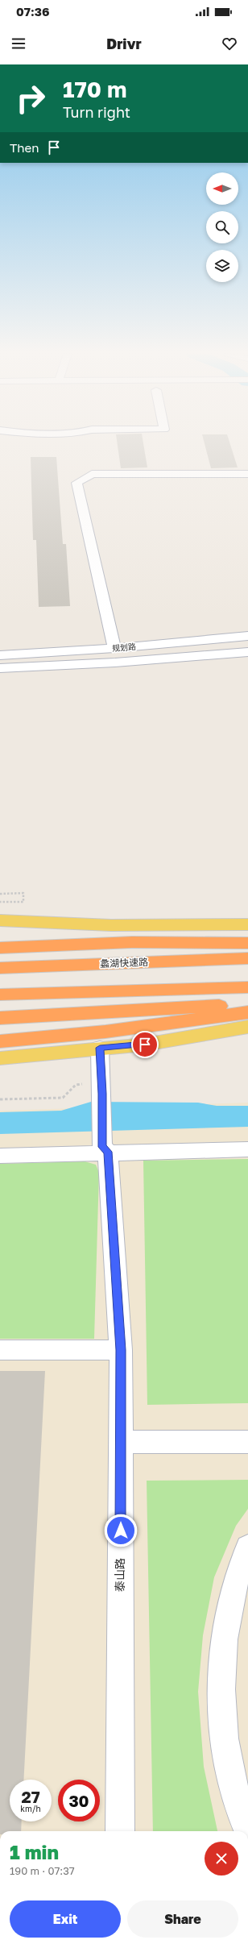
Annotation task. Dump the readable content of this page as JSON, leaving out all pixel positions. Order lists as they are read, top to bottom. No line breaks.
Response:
{"streets":{"highway":["蠡湖快速路"],"street":["规划路","泰山路"]},"north":"left","page":{"status":"07:36","header":"Drivr","turn":["170 m","Turn right"],"then":"Then","speed":"27 km/h","limit":"30","heading":["1 min","190 m · 07:37"],"buttons":["Exit","Share"]}}
